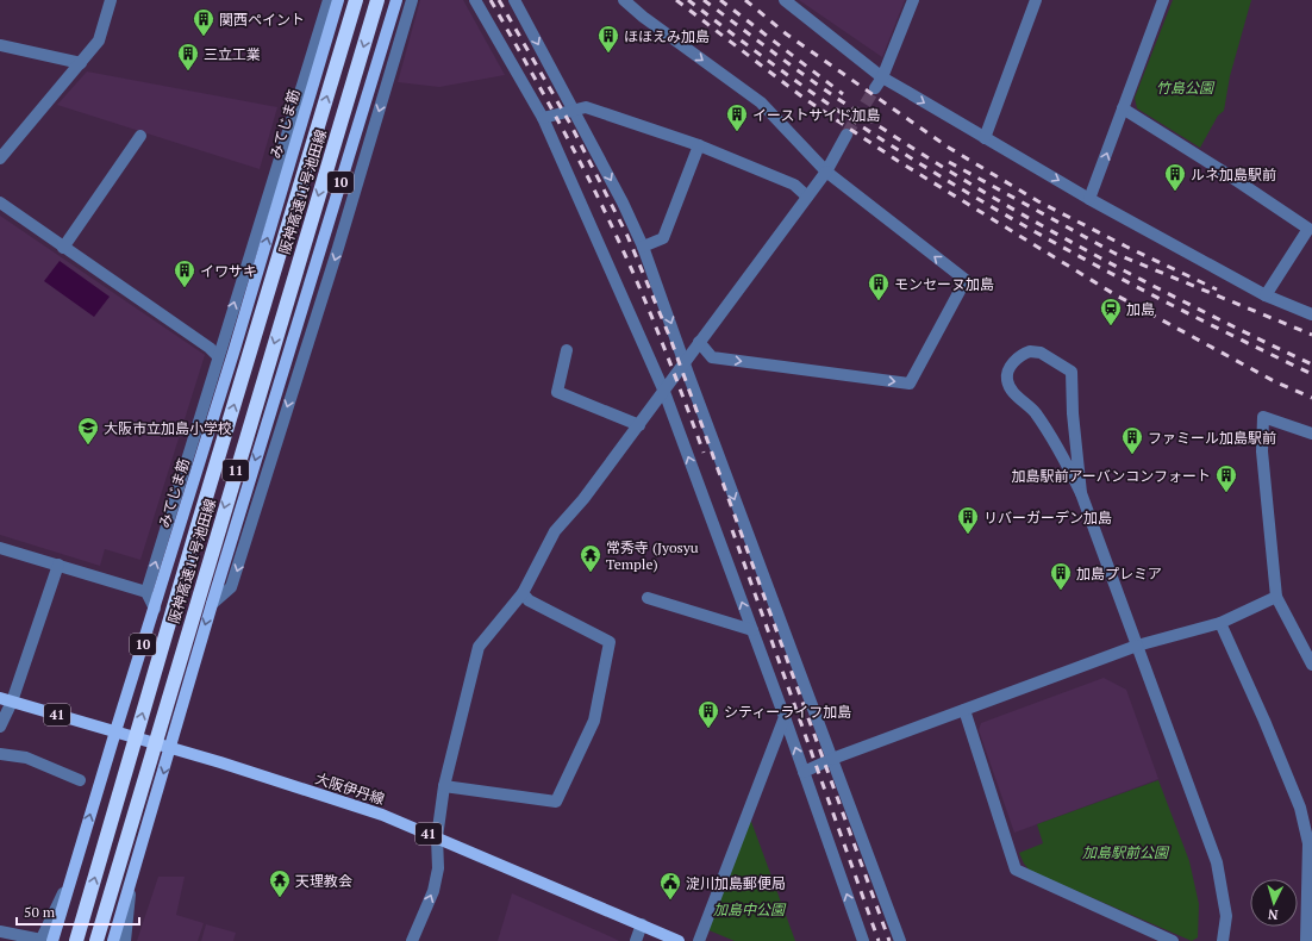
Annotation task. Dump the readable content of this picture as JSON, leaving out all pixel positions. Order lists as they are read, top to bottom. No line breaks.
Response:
{"streets":{"highway":["阪神高速11号池田線","11"],"main road":["みてじま筋","10","41","大阪伊丹線"]},"crossings":[["みてじま筋","大阪伊丹線"],["10","大阪伊丹線"],["阪神高速11号池田線","大阪伊丹線"]],"parks":["竹島公園","加島駅前公園","加島中公園"],"places":{"building":["関西ペイント","ほほえみ加島","三立工業","イーストサイド加島","ルネ加島駅前","イワサキ","モンセーヌ加島","ファミール加島駅前","加島駅前アーバンコンフォート","リバーガーデン加島","加島プレミア","シティーライフ加島"],"station":["加島"],"school or university":["大阪市立加島小学校"],"temple":["常秀寺 (Jyosyu Temple)","天理教会"],"public building":["淀川加島郵便局"]},"scale_bar":"50 m","north":"bottom"}
